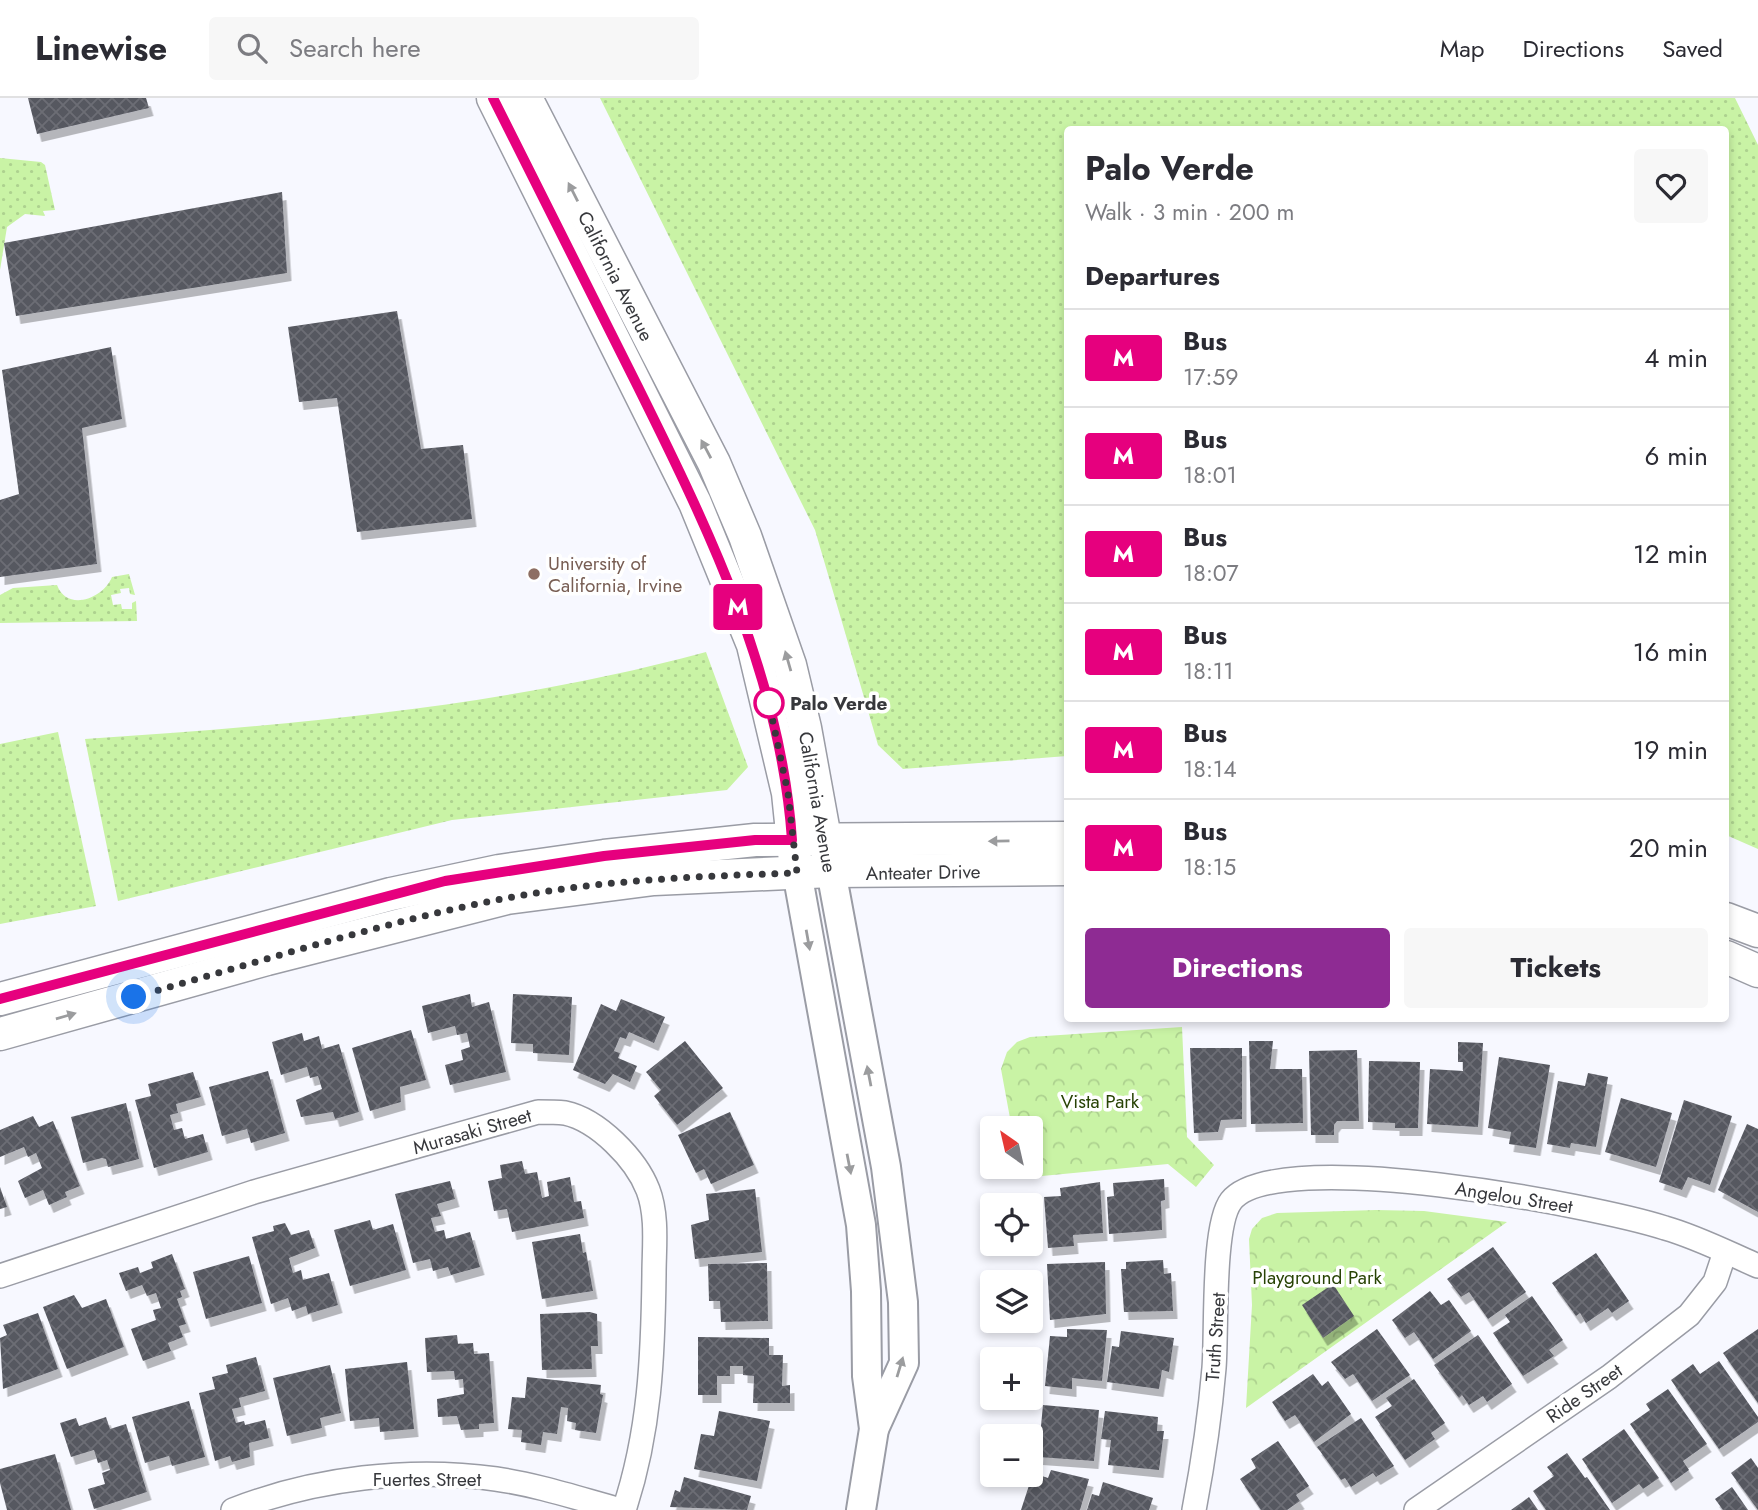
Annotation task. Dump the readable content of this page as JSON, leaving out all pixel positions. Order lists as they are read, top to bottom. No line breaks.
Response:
{"streets":{"main road":["California Avenue","Anteater Drive"],"street":["Murasaki Street","Angelou Street","Truth Street","Ride Street","Fuertes Street"]},"crossings":[["California Avenue","Anteater Drive"],["Murasaki Street","Fuertes Street"],["Angelou Street","Truth Street"],["Angelou Street","Ride Street"]],"parks":["Vista Park","Playground Park"],"places":["University of California, Irvine","Palo Verde"],"lines":["bus line M"],"north":"top left","page":{"header":"Linewise","search":"Search here","nav":["Map","Directions","Saved"],"on_map":"M","heading":[["Palo Verde","Walk · 3 min · 200 m"],"Departures"],"list":[{"mark":"M","name":"Bus","note":"17:59","value":"4 min"},{"mark":"M","name":"Bus","note":"18:01","value":"6 min"},{"mark":"M","name":"Bus","note":"18:07","value":"12 min"},{"mark":"M","name":"Bus","note":"18:11","value":"16 min"},{"mark":"M","name":"Bus","note":"18:14","value":"19 min"},{"mark":"M","name":"Bus","note":"18:15","value":"20 min"}],"buttons":["Directions","Tickets"],"map_buttons":["+","−"]}}
